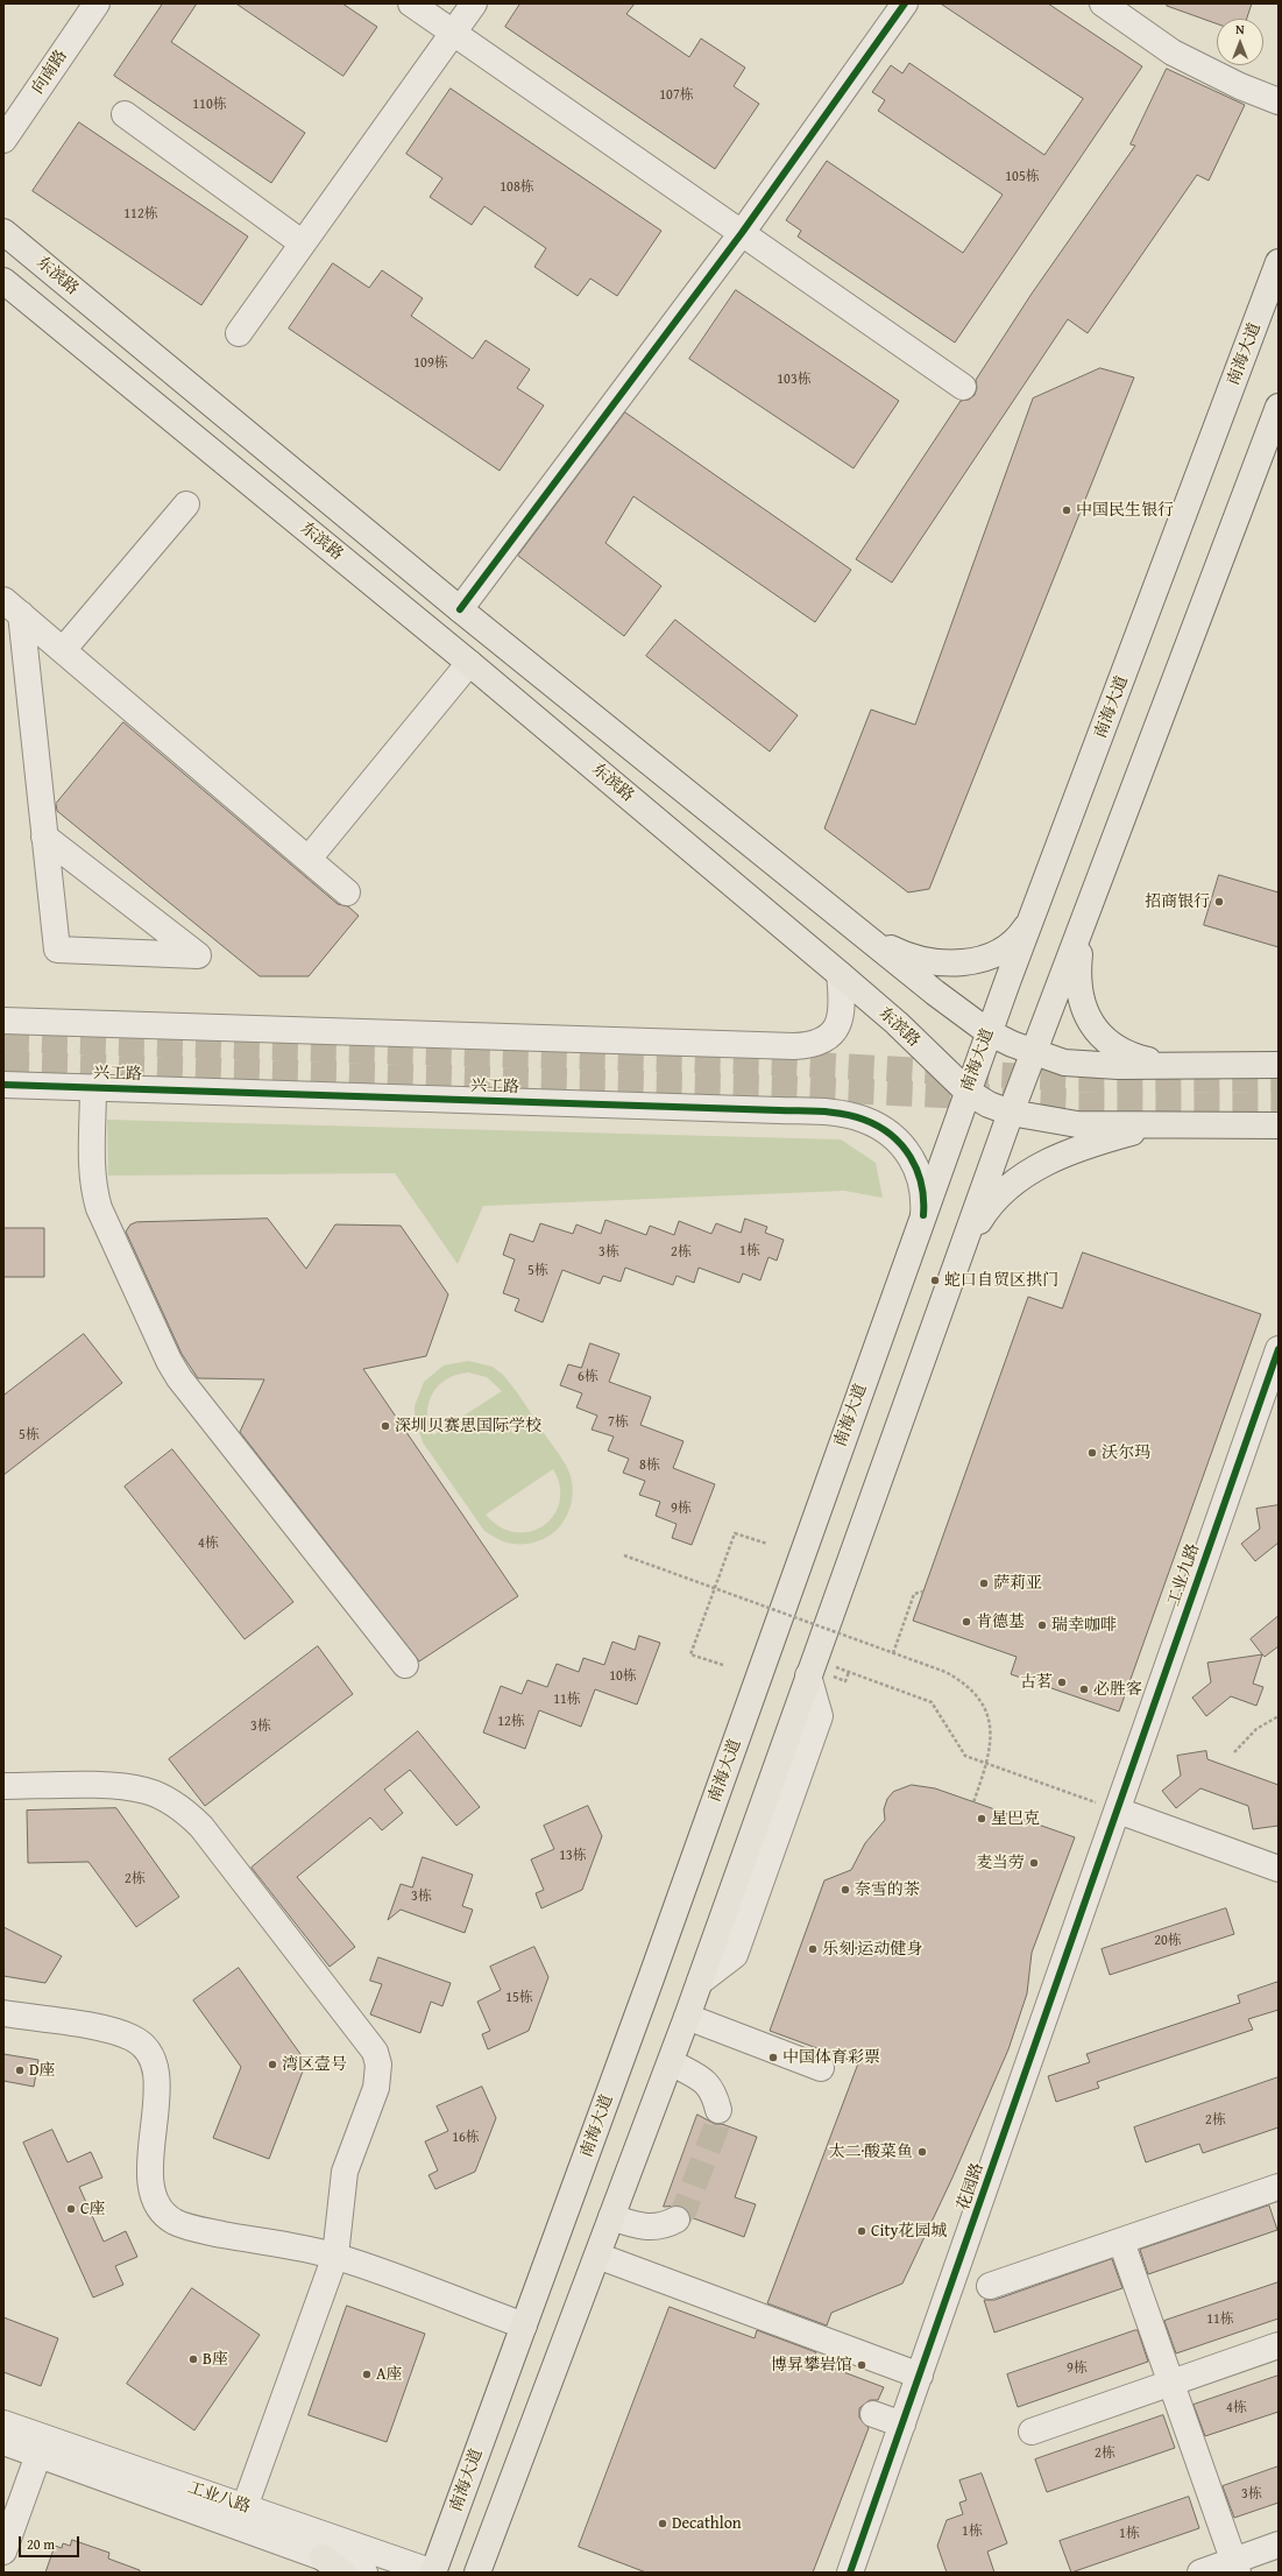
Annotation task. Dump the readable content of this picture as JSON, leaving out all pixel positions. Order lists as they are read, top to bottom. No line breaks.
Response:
{"streets":{"main road":["东滨路","南海大道"],"street":["向南路","兴工路","工业九路","花园路","工业八路"]},"crossings":[["东滨路","南海大道"],["南海大道","兴工路"],["南海大道","工业八路"],["工业九路","花园路"]],"places":["中国民生银行","招商银行","蛇口自贸区拱门","深圳贝赛思国际学校","沃尔玛","萨莉亚","肯德基","瑞幸咖啡","古茗","必胜客","星巴克","麦当劳","奈雪的茶","乐刻·运动健身","中国体育彩票","湾区壹号","D座","太二·酸菜鱼","C座","City花园城","B座","博昇攀岩馆","A座","Decathlon"],"house_numbers":["107栋","110栋","105栋","108栋","112栋","109栋","103栋","1栋","3栋","2栋","5栋","6栋","7栋","5栋","8栋","9栋","4栋","10栋","11栋","12栋","3栋","13栋","2栋","3栋","20栋","15栋","2栋","16栋","11栋","9栋","4栋","2栋","3栋","1栋","1栋"],"scale_bar":"20 m","north":"top"}
